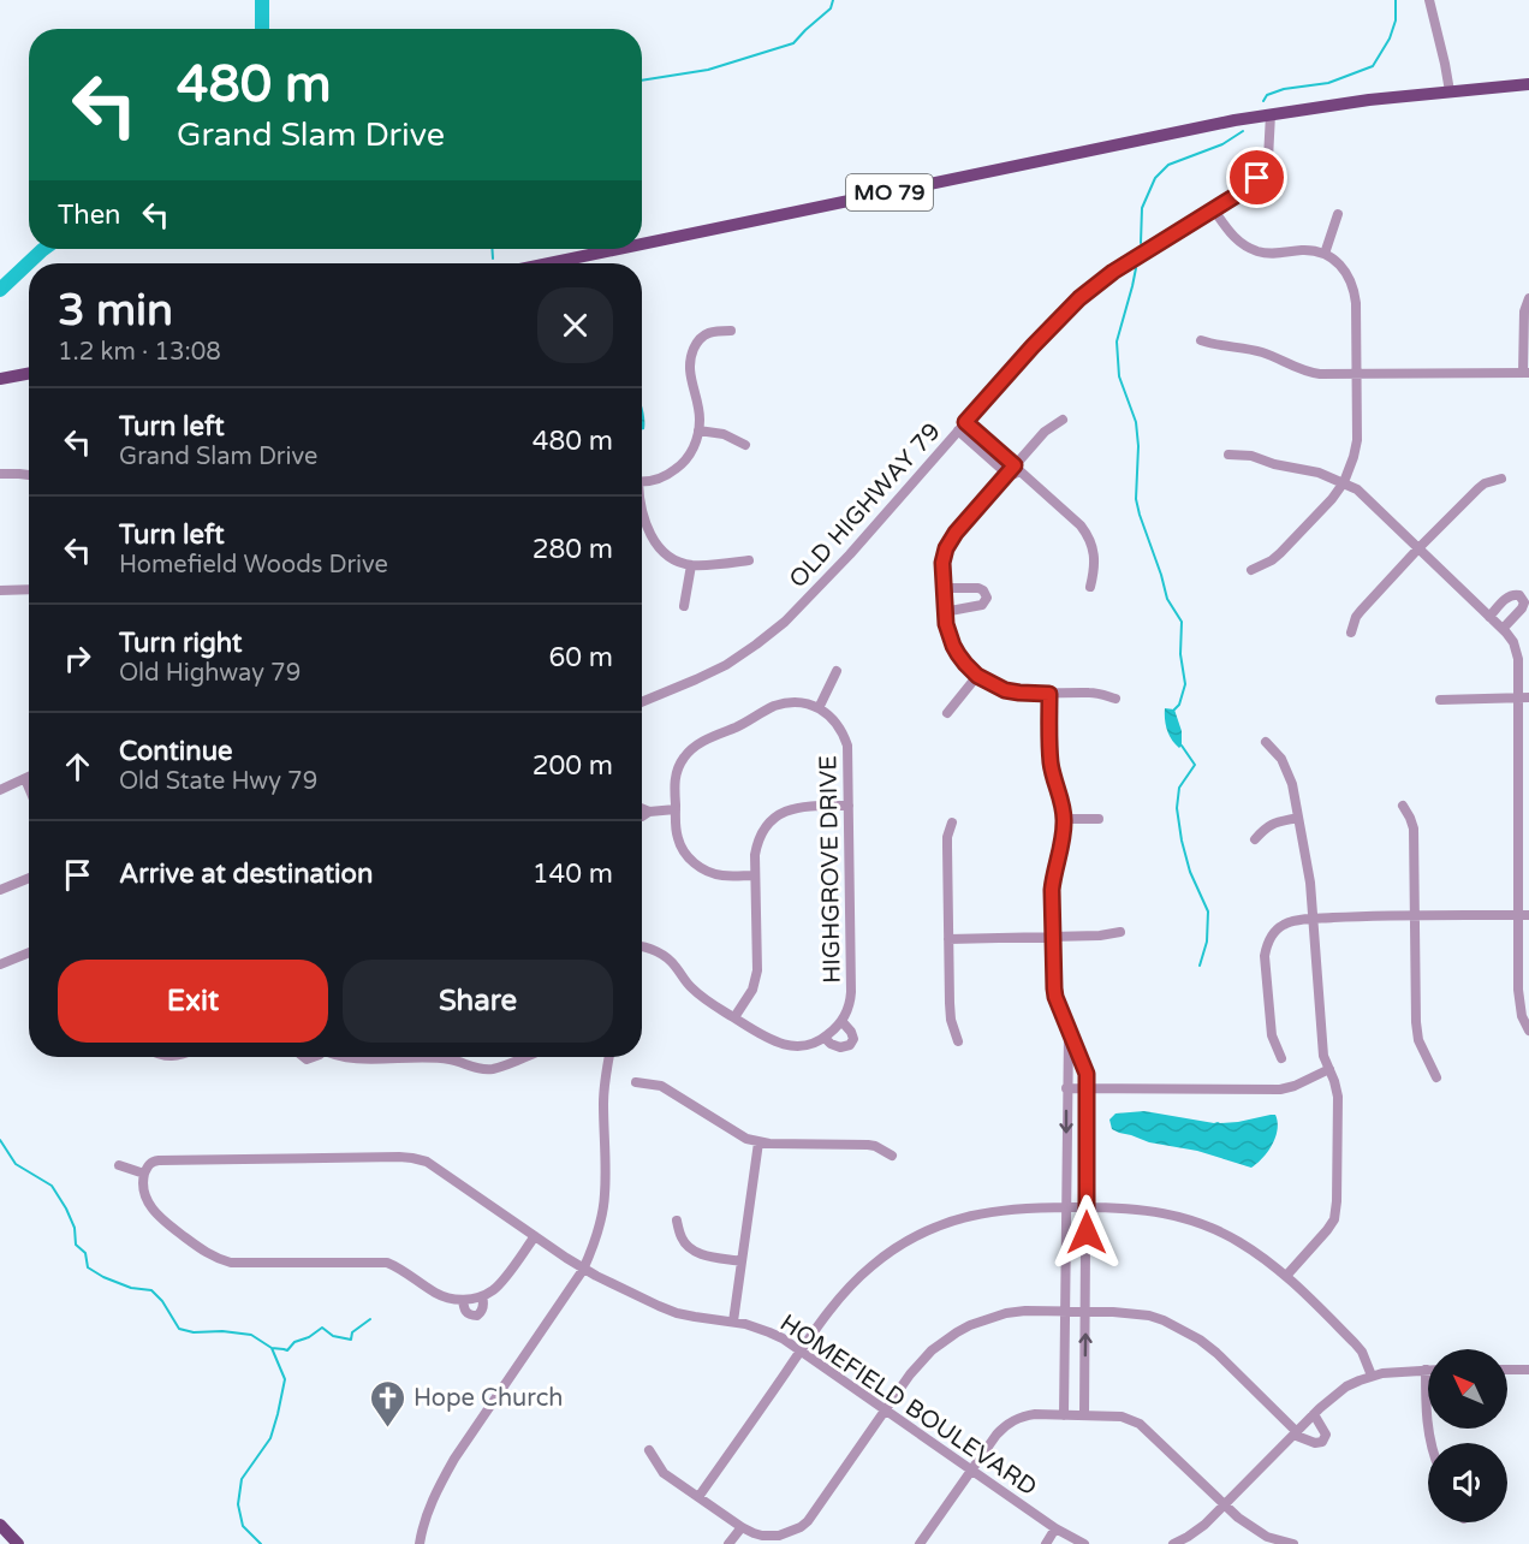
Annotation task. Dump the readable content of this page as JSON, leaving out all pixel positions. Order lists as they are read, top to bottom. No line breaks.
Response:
{"streets":{"main road":["MO 79"],"street":["OLD HIGHWAY 79","HIGHGROVE DRIVE","HOMEFIELD BOULEVARD"]},"crossings":[["MO 79","OLD HIGHWAY 79"]],"places":{"church":["Hope Church"]},"north":"top left","page":{"turn":["480 m","Grand Slam Drive"],"then":"Then","heading":["3 min","1.2 km · 13:08"],"list":[{"name":"Turn left","note":"Grand Slam Drive","value":"480 m"},{"name":"Turn left","note":"Homefield Woods Drive","value":"280 m"},{"name":"Turn right","note":"Old Highway 79","value":"60 m"},{"name":"Continue","note":"Old State Hwy 79","value":"200 m"},{"name":"Arrive at destination","value":"140 m"}],"buttons":["Exit","Share"]}}
